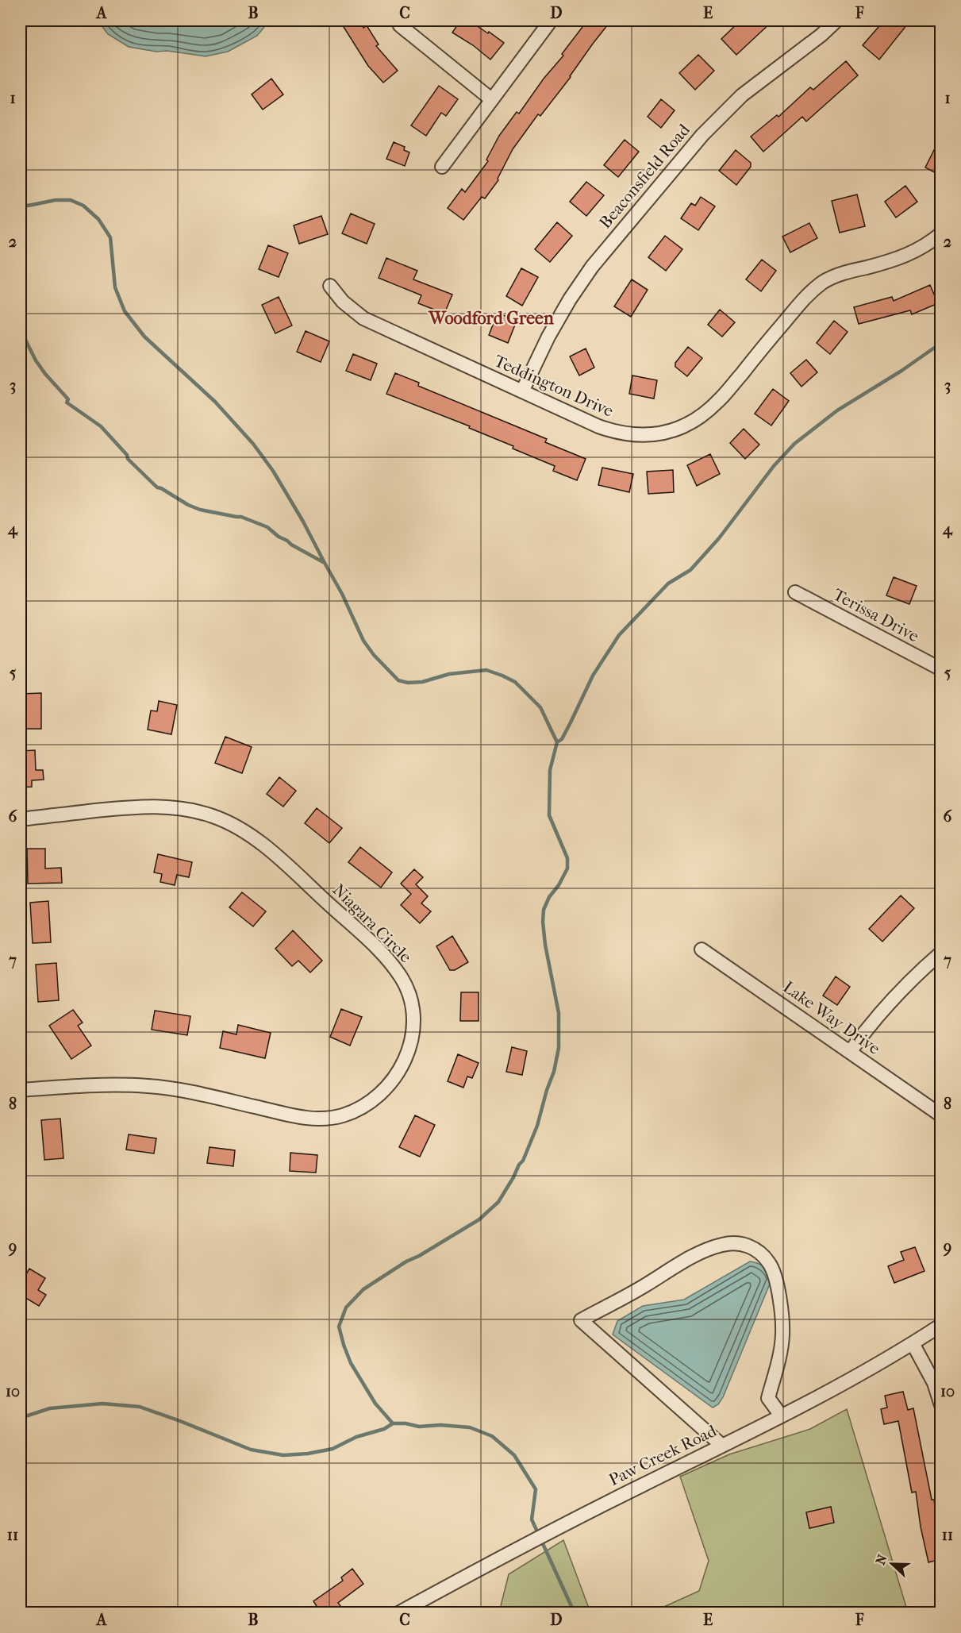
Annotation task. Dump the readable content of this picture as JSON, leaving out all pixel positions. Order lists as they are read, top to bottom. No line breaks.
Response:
{"streets":{"street":["Beaconsfield Road","Teddington Drive","Terissa Drive","Niagara Circle","Lake Way Drive","Paw Creek Road"]},"crossings":[["Beaconsfield Road","Teddington Drive"]],"districts":["Woodford Green"],"north":"left","grid":{"columns":["A","B","C","D","E","F"],"rows":["1","2","3","4","5","6","7","8","9","10","11"]}}
